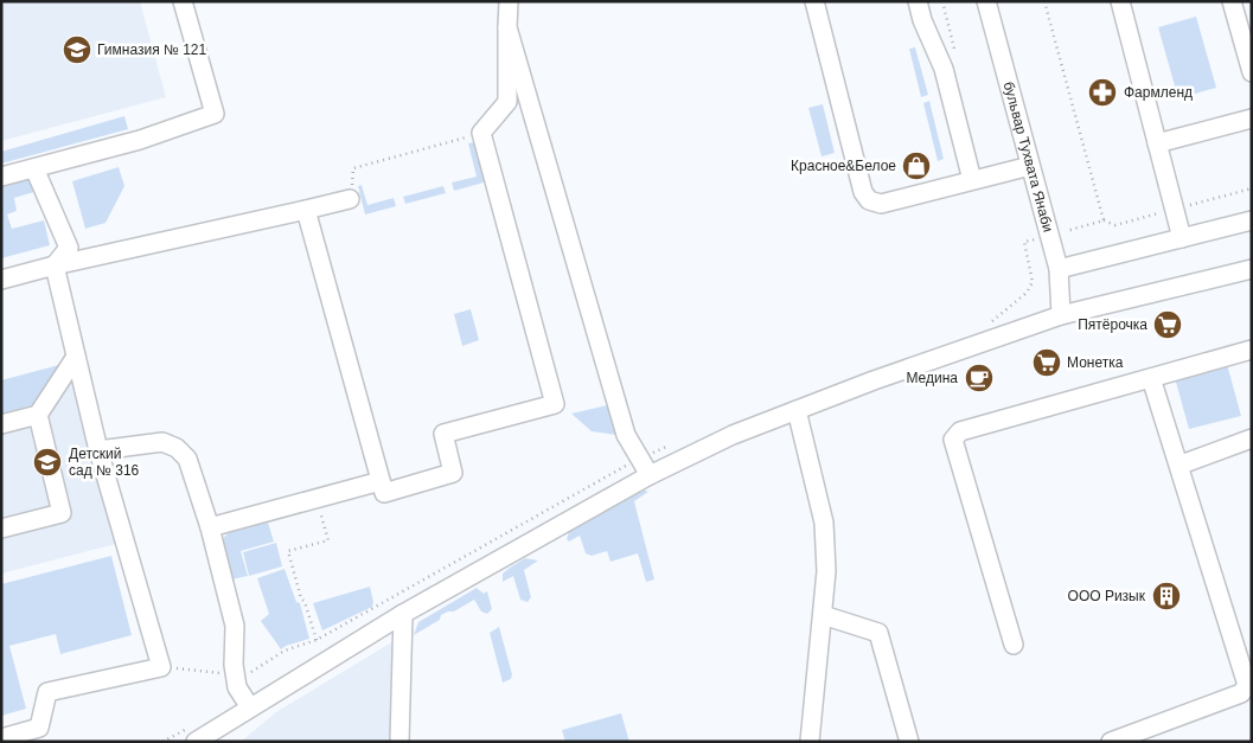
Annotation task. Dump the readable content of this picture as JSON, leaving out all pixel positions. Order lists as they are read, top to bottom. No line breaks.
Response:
{"streets":{"street":["бульвар Тухвата Янаби"]},"places":{"school or university":["Гимназия № 121","Детский сад № 316"],"pharmacy":["Фармленд"],"shop":["Красное&Белое"],"supermarket":["Пятёрочка","Монетка"],"cafe":["Медина"],"building":["ООО Ризык"]}}
